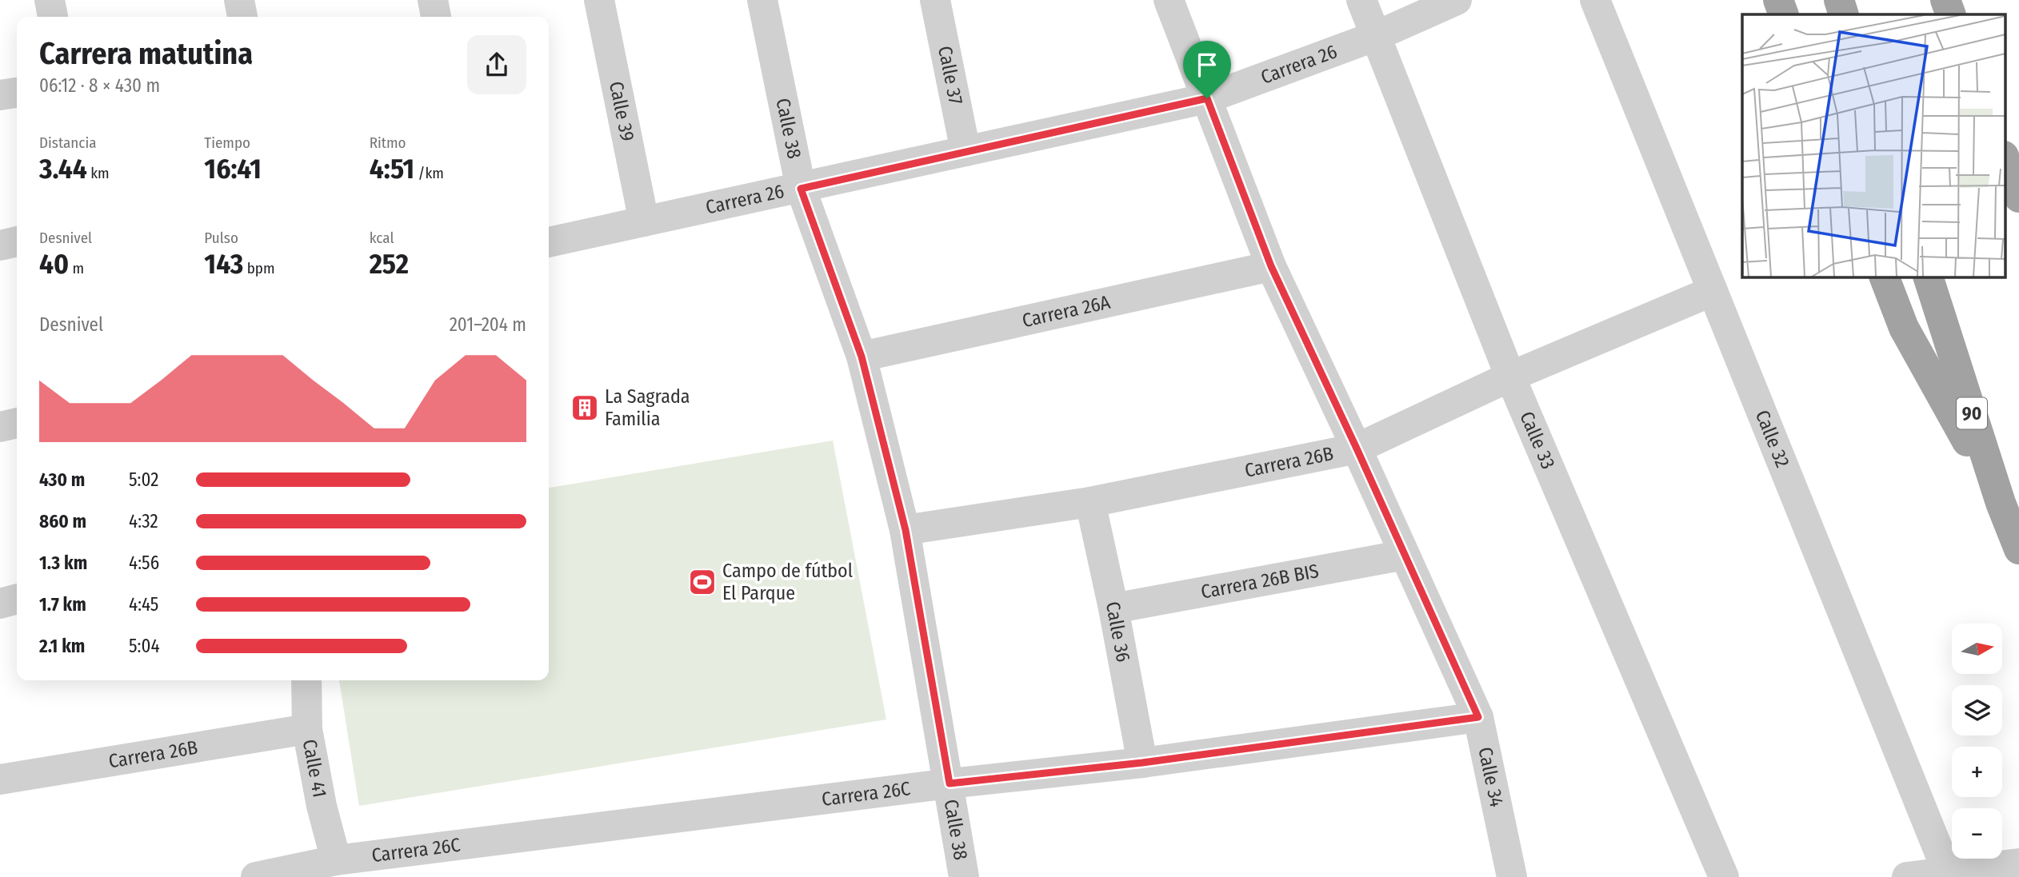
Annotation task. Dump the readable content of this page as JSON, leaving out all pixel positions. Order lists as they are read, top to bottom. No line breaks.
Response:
{"streets":{"highway":["90"],"street":["Carrera 26","Calle 37","Calle 39","Calle 38","Carrera 26A","Calle 32","Calle 33","Carrera 26B","Carrera 26B BIS","Calle 36","Calle 41","Calle 34","Carrera 26C"]},"crossings":[["Carrera 26","Calle 37"],["Carrera 26","Calle 39"],["Carrera 26","Calle 38"],["Carrera 26","Calle 33"],["Carrera 26","Calle 34"],["Calle 38","Carrera 26A"],["Calle 38","Carrera 26B"],["Calle 38","Carrera 26C"],["Carrera 26A","Calle 34"],["Calle 32","Carrera 26B"],["Calle 33","Carrera 26B"],["Carrera 26B","Calle 36"],["Carrera 26B","Calle 41"],["Carrera 26B","Calle 34"],["Carrera 26B BIS","Calle 36"],["Carrera 26B BIS","Calle 34"],["Calle 36","Carrera 26C"],["Calle 41","Carrera 26C"],["Calle 34","Carrera 26C"]],"places":{"building":["La Sagrada Familia"],"sports":["Campo de fútbol El Parque"]},"north":"right","page":{"heading":["Carrera matutina","06:12 · 8 × 430 m"],"stats":[["Distancia","3.44 km"],["Tiempo","16:41"],["Ritmo","4:51 /km"],["Desnivel","40 m"],["Pulso","143 bpm"],["kcal","252"]],"chart":["Desnivel","201–204 m"],"list":[{"name":"430 m","note":"5:02"},{"name":"860 m","note":"4:32"},{"name":"1.3 km","note":"4:56"},{"name":"1.7 km","note":"4:45"},{"name":"2.1 km","note":"5:04"}],"map_buttons":["+","−"]}}
